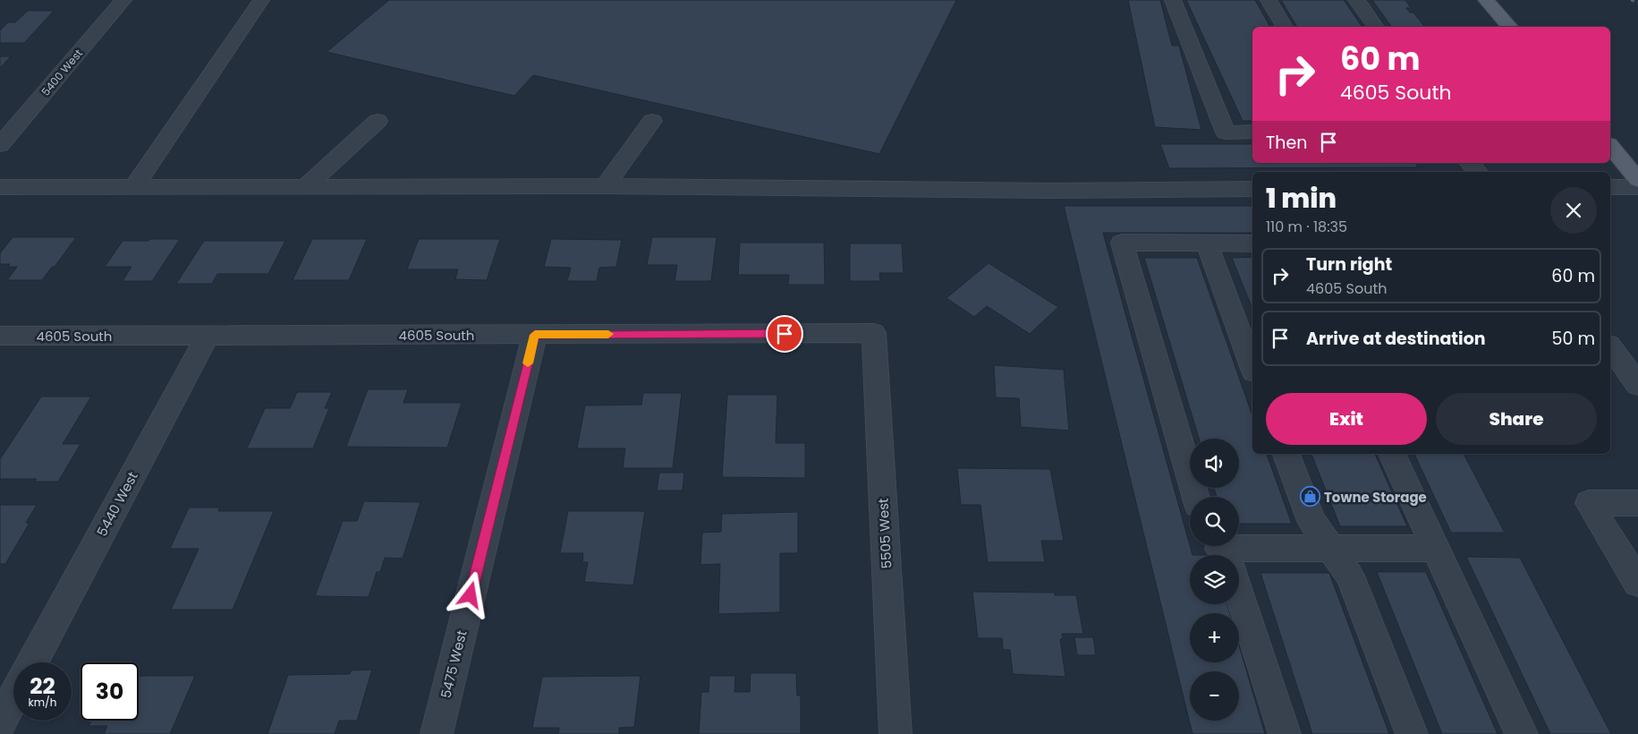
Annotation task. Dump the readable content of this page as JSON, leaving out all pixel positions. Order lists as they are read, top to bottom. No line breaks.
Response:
{"streets":{"street":["5400 West","4605 South","5440 West","5505 West","5475 West"]},"crossings":[["4605 South","5440 West"],["4605 South","5505 West"],["4605 South","5475 West"]],"places":{"shop":["Towne Storage"]},"page":{"turn":["60 m","4605 South"],"then":"Then","heading":["1 min","110 m · 18:35"],"list":[{"name":"Turn right","note":"4605 South","value":"60 m"},{"name":"Arrive at destination","value":"50 m"}],"buttons":["Exit","Share"],"map_buttons":["+","−"],"speed":"22 km/h","limit":"30"}}
